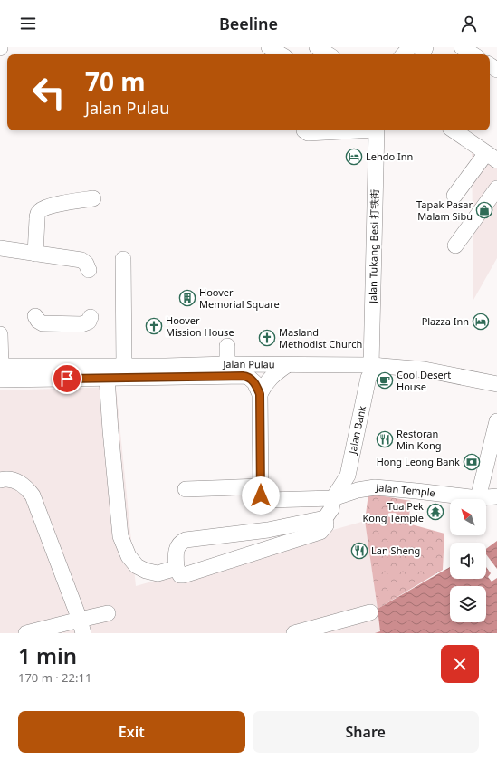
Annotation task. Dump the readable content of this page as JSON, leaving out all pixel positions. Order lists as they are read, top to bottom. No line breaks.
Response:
{"streets":{"street":["Jalan Tukang Besi 打铁街","Jalan Pulau","Jalan Bank","Jalan Temple"]},"crossings":[["Jalan Tukang Besi 打铁街","Jalan Pulau"],["Jalan Tukang Besi 打铁街","Jalan Bank"],["Jalan Pulau","Jalan Bank"],["Jalan Bank","Jalan Temple"]],"places":{"hotel":["Lehdo Inn","Plazza Inn"],"shop":["Tapak Pasar Malam Sibu"],"building":["Hoover Memorial Square"],"church":["Hoover Mission House","Masland Methodist Church"],"cafe":["Cool Desert House"],"restaurant":["Restoran Min Kong","Lan Sheng"],"bank":["Hong Leong Bank"],"temple":["Tua Pek Kong Temple"]},"north":"top left","page":{"header":"Beeline","turn":["70 m","Jalan Pulau"],"heading":["1 min","170 m · 22:11"],"buttons":["Exit","Share"]}}
